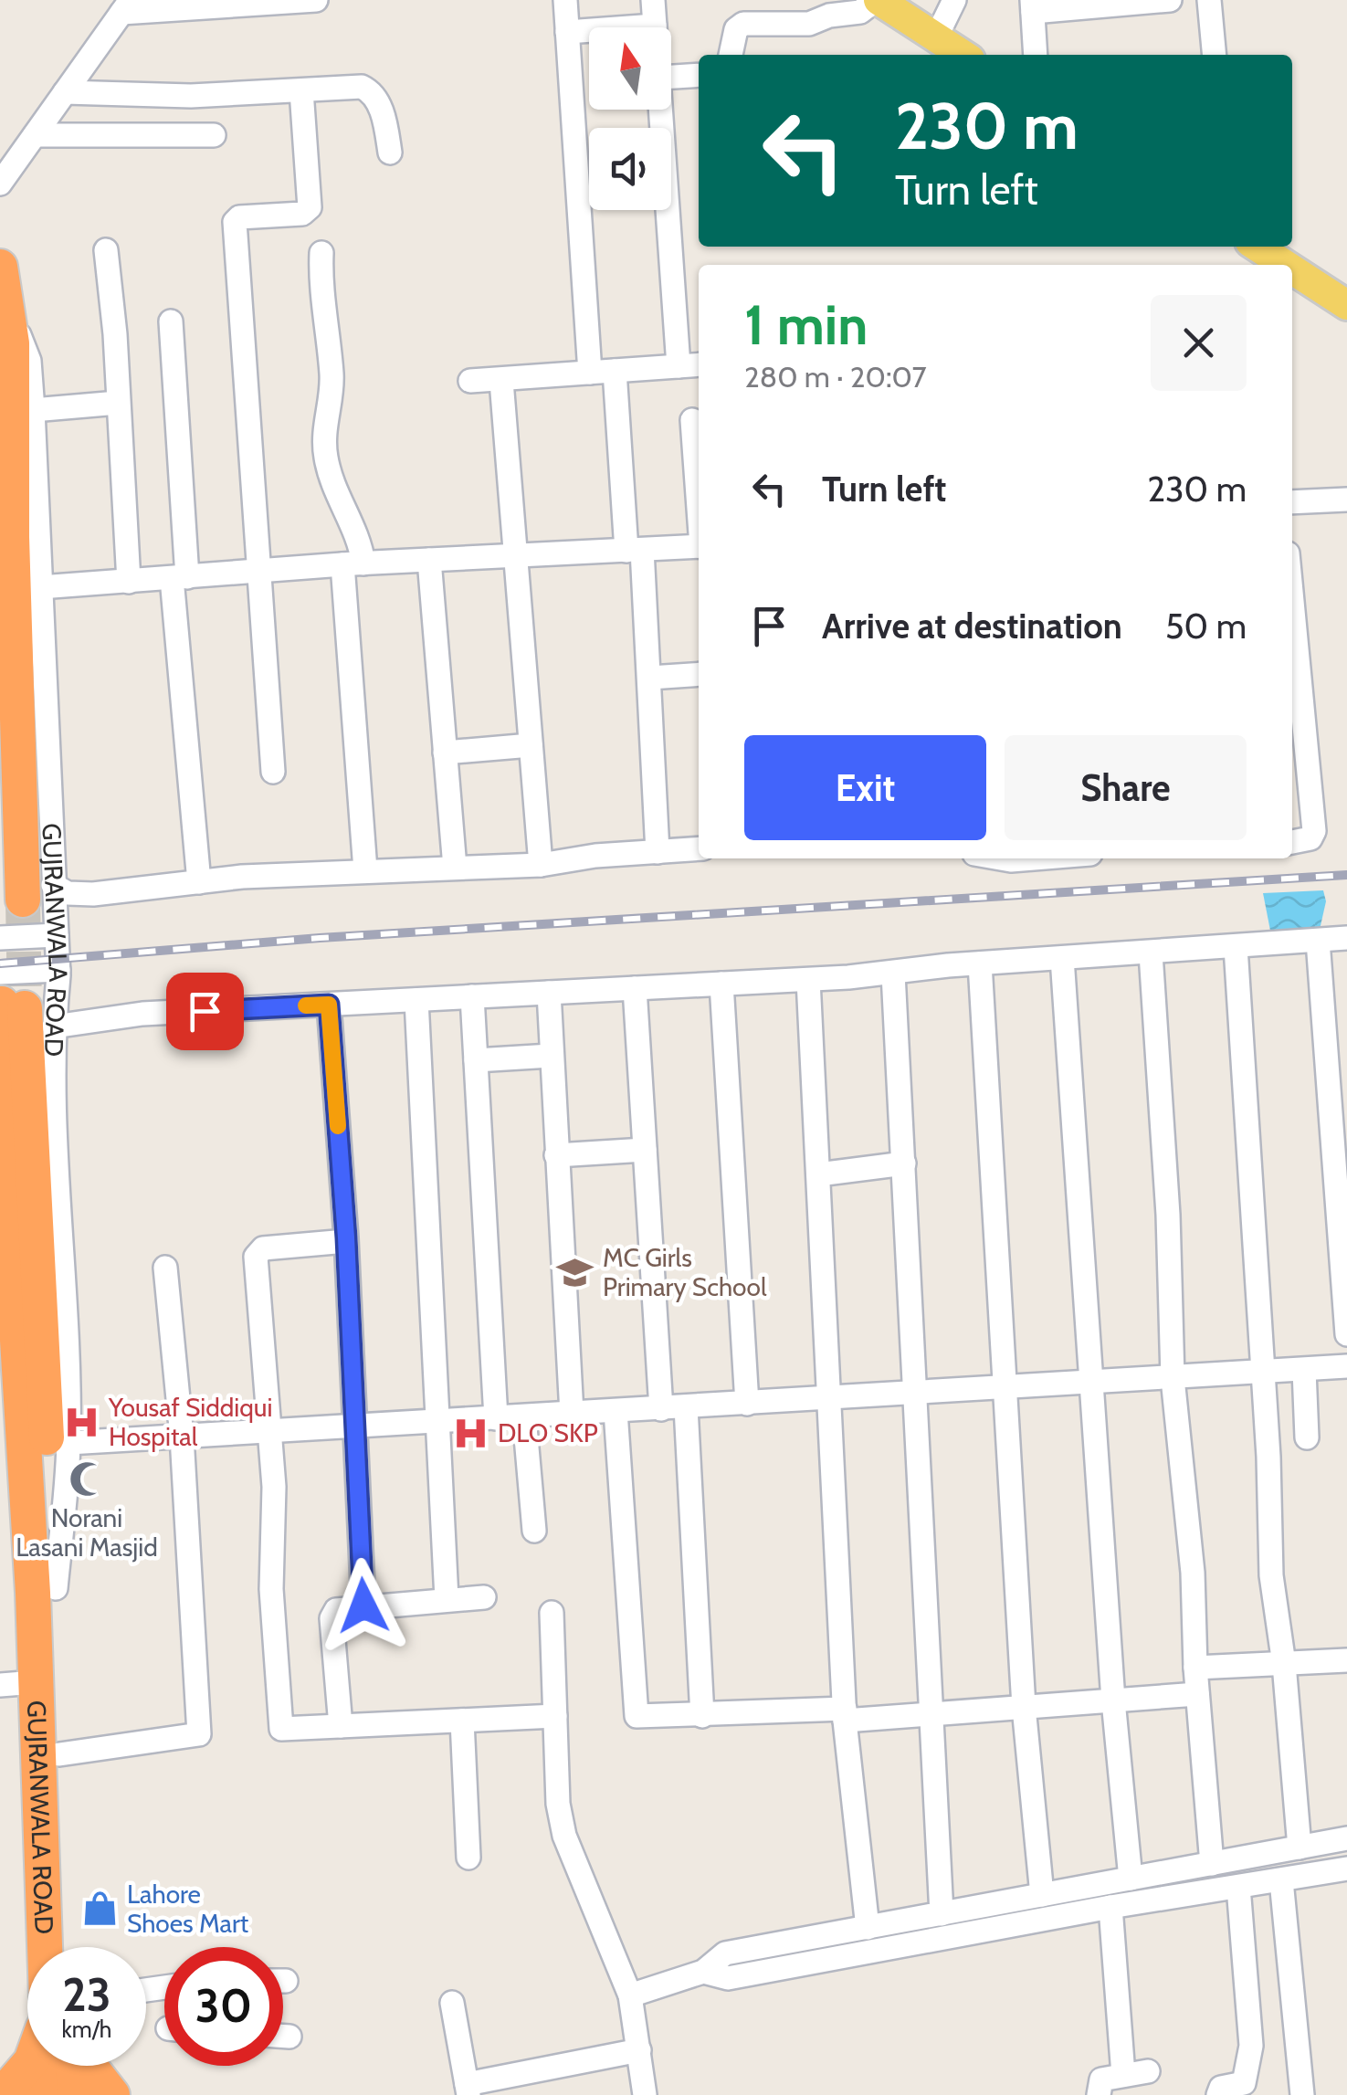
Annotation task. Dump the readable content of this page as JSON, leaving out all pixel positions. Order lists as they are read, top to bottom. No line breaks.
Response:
{"streets":{"highway":["GUJRANWALA ROAD"]},"places":{"school or university":["MC Girls Primary School"],"hospital":["Yousaf Siddiqui Hospital","DLO SKP"],"mosque":["Norani Lasani Masjid"],"shop":["Lahore Shoes Mart"]},"north":"top","page":{"turn":["230 m","Turn left"],"heading":["1 min","280 m · 20:07"],"list":[{"name":"Turn left","value":"230 m"},{"name":"Arrive at destination","value":"50 m"}],"buttons":["Exit","Share"],"speed":"23 km/h","limit":"30"}}
